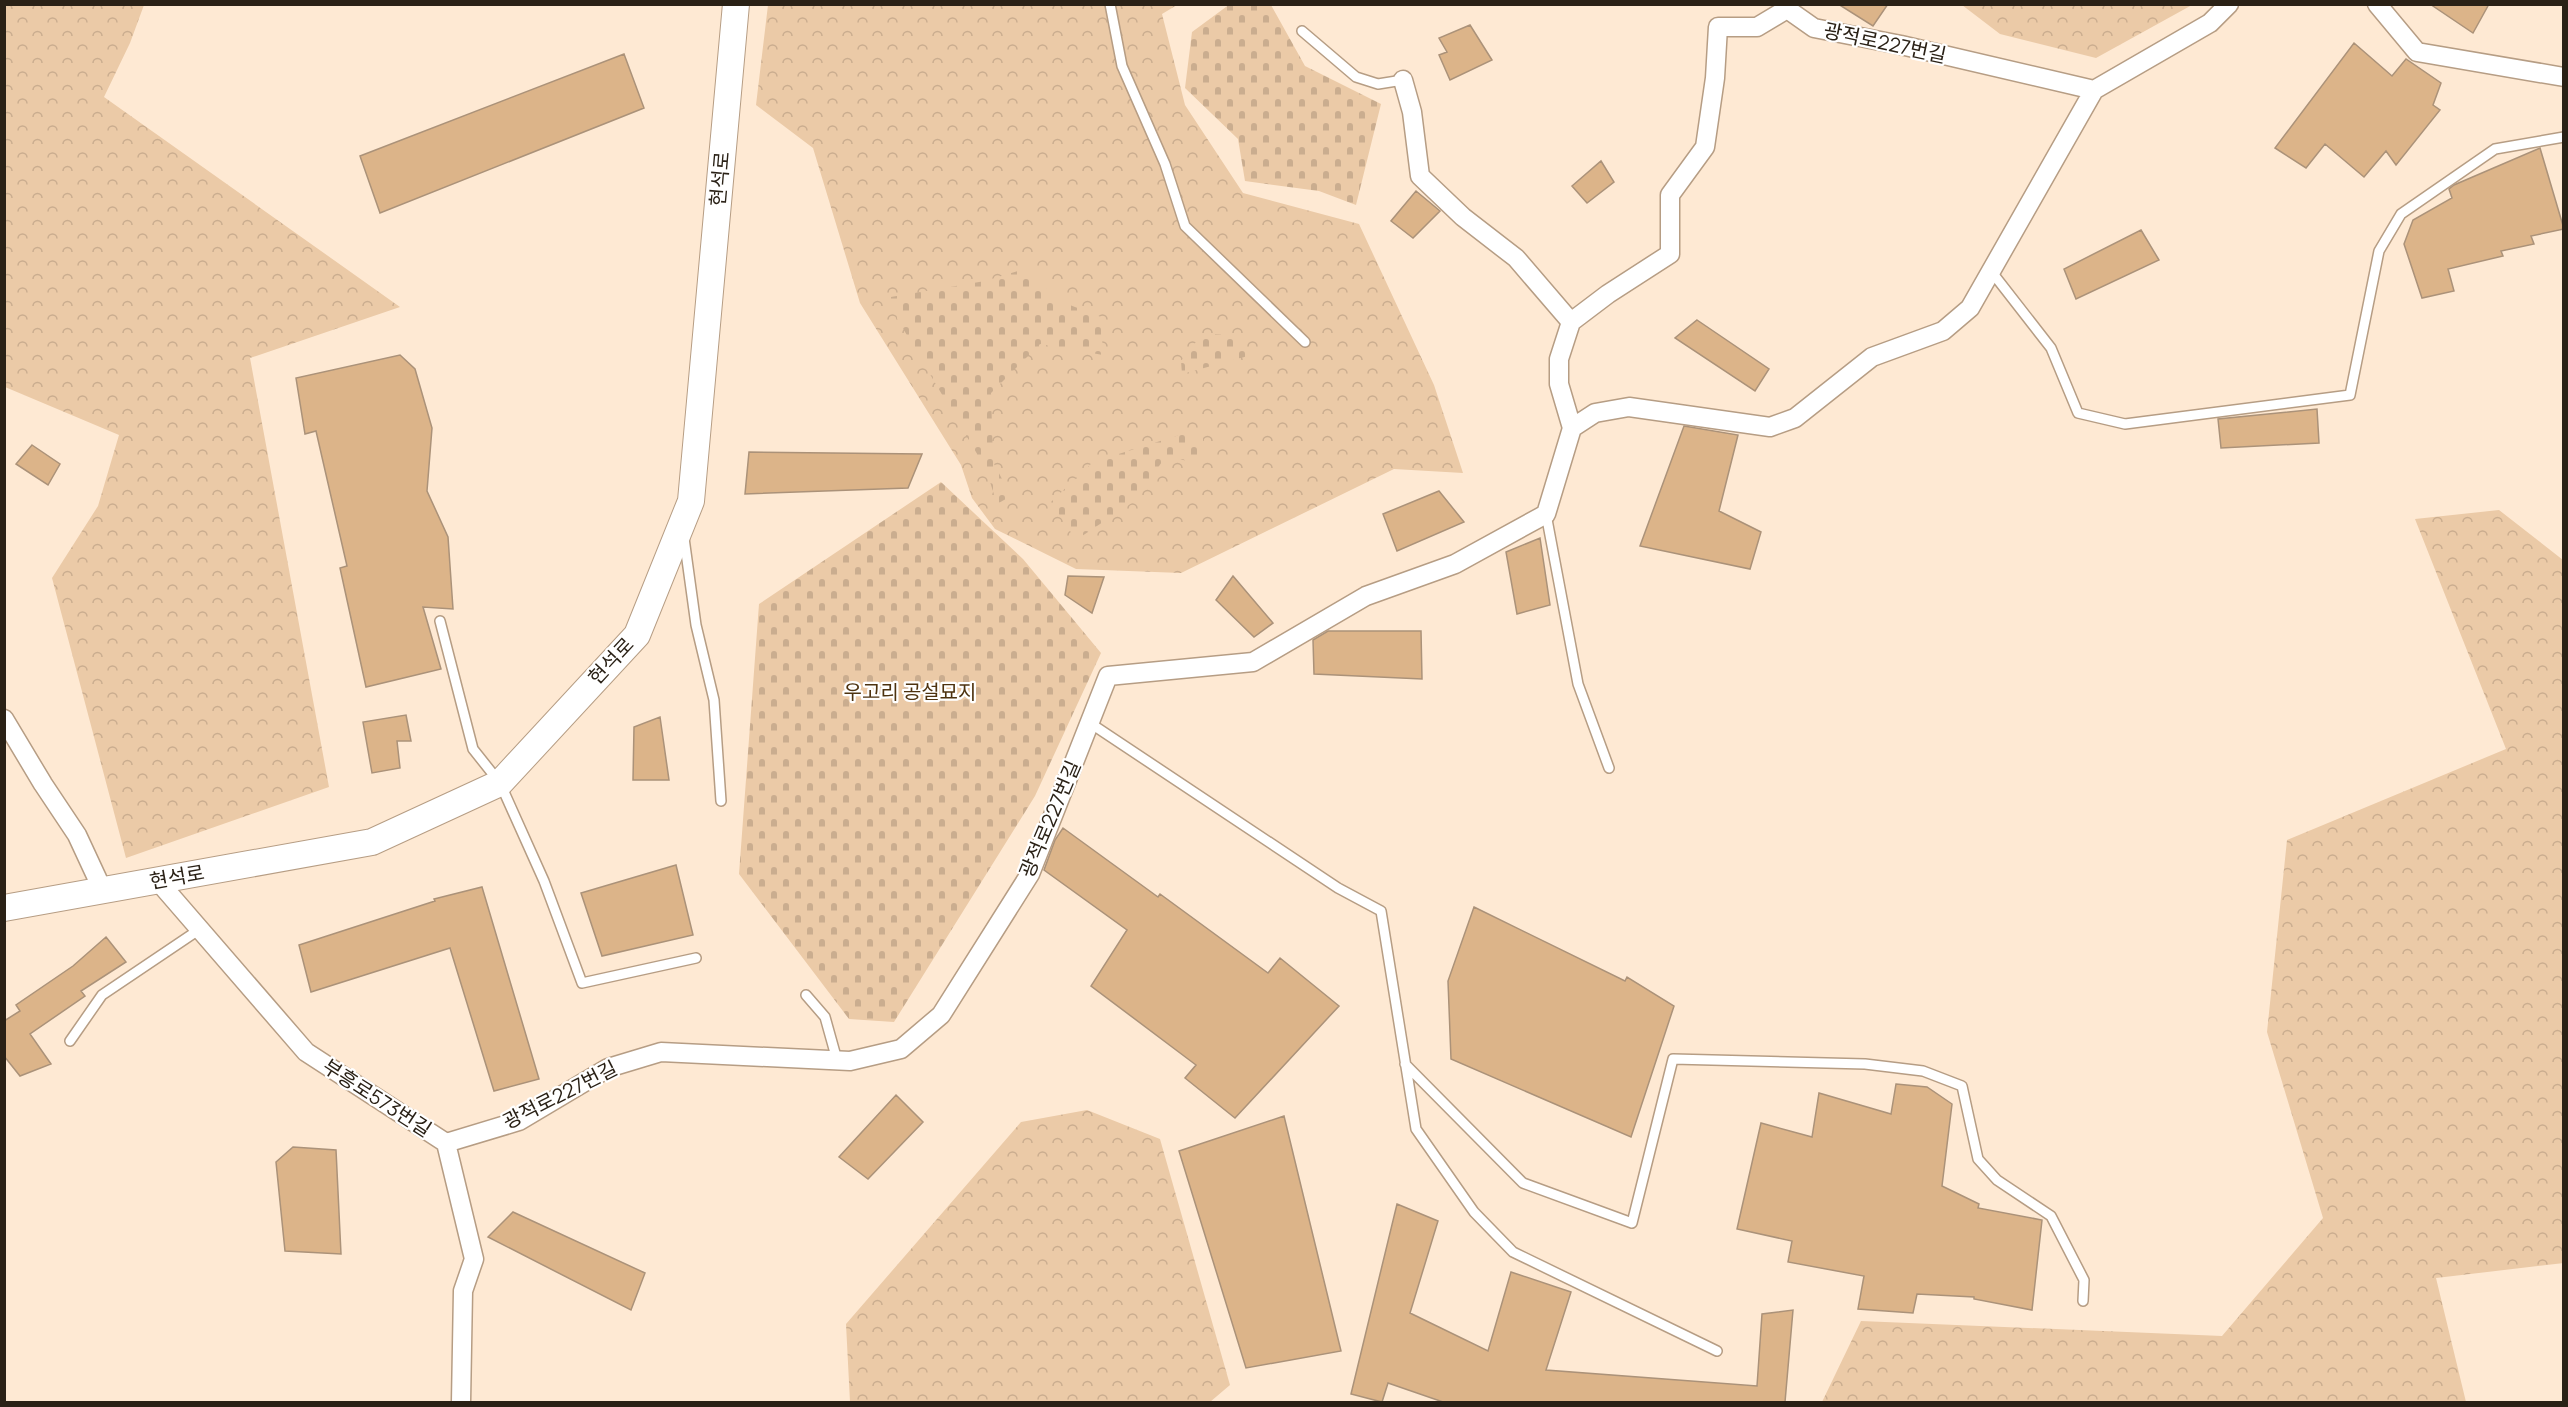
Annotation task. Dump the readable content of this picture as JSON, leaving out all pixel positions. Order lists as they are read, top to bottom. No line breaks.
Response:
{"streets":{"street":["광적로227번길","현석로","부흥로573번길"]},"crossings":[["광적로227번길","부흥로573번길"],["현석로","부흥로573번길"]],"parks":["우고리 공설묘지"]}
